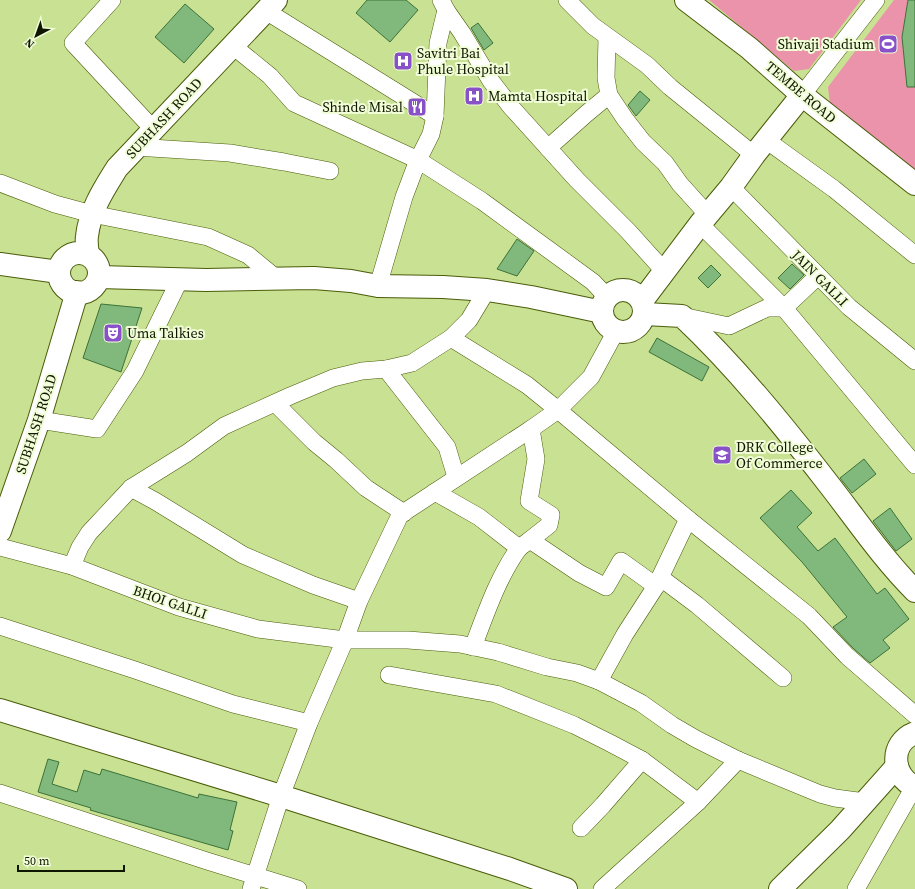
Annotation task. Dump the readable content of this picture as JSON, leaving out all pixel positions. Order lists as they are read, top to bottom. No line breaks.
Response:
{"streets":{"main road":["TEMBE ROAD","SUBHASH ROAD"],"street":["JAIN GALLI","BHOI GALLI"]},"places":{"sports":["Shivaji Stadium"],"hospital":["Savitri Bai Phule Hospital","Mamta Hospital"],"restaurant":["Shinde Misal"],"theatre":["Uma Talkies"],"school or university":["DRK College Of Commerce"]},"scale_bar":"50 m","north":"bottom left"}
